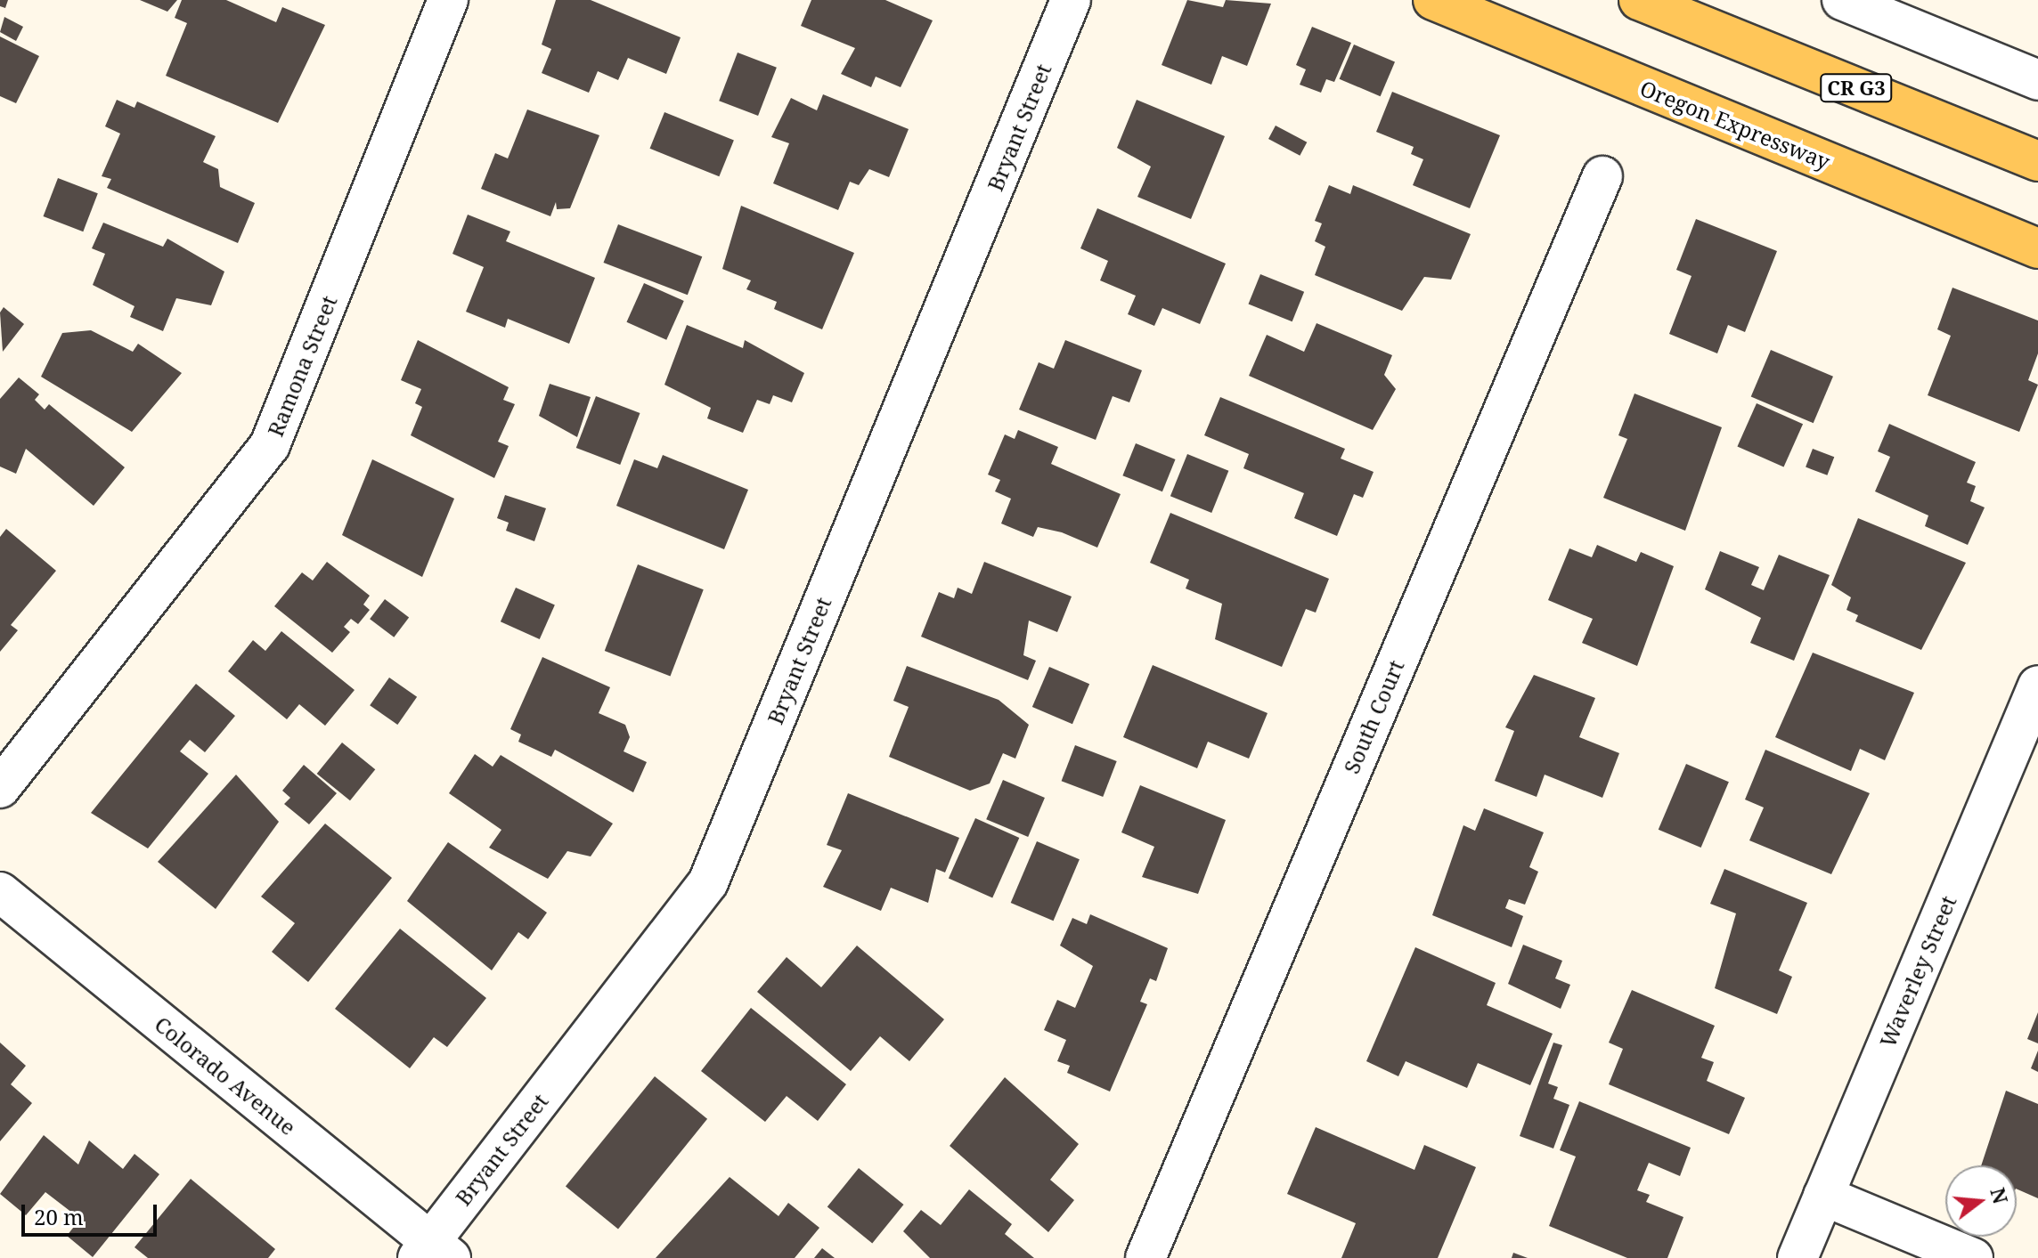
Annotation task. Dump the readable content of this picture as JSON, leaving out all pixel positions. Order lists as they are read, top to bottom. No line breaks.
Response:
{"streets":{"main road":["CR G3","Oregon Expressway"],"street":["Bryant Street","Ramona Street","South Court","Waverley Street","Colorado Avenue"]},"crossings":[["Bryant Street","Colorado Avenue"]],"scale_bar":"20 m","north":"right"}
